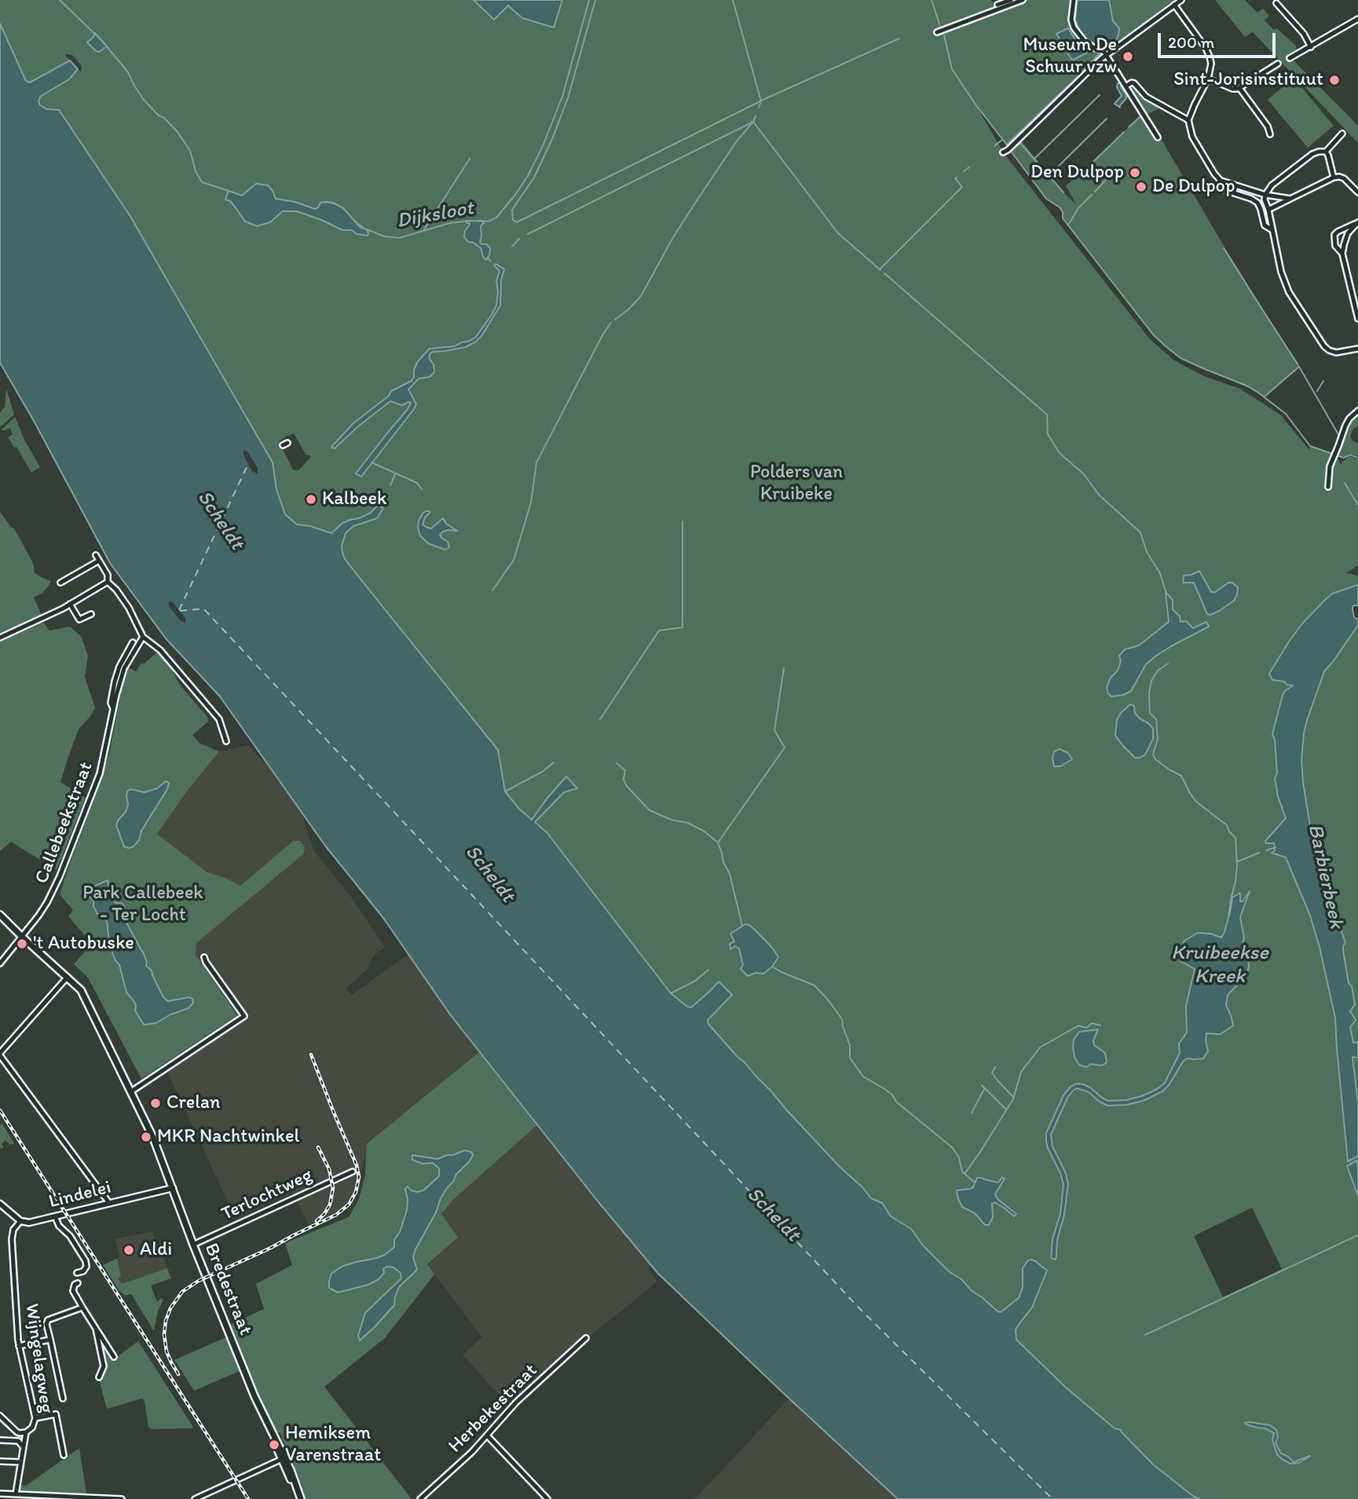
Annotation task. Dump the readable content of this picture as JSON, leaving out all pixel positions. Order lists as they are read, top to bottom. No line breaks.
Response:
{"streets":{"main road":["Bredestraat"],"street":["Callebeekstraat","Lindelei","Terlochtweg","Wijngelagweg","Herbekestraat"]},"crossings":[["Callebeekstraat","Bredestraat"],["Lindelei","Bredestraat"],["Lindelei","Wijngelagweg"],["Terlochtweg","Bredestraat"]],"water":["Dijksloot","Scheldt","Barbierbeek","Kruibeekse Kreek"],"parks":["Polders van Kruibeke","Park Callebeek - Ter Locht"],"places":["Museum De Schuur vzw","Sint-Jorisinstituut","Den Dulpop","De Dulpop","Kalbeek","'t Autobuske","Crelan","MKR Nachtwinkel","Aldi","Hemiksem Varenstraat"],"scale_bar":"200 m"}
